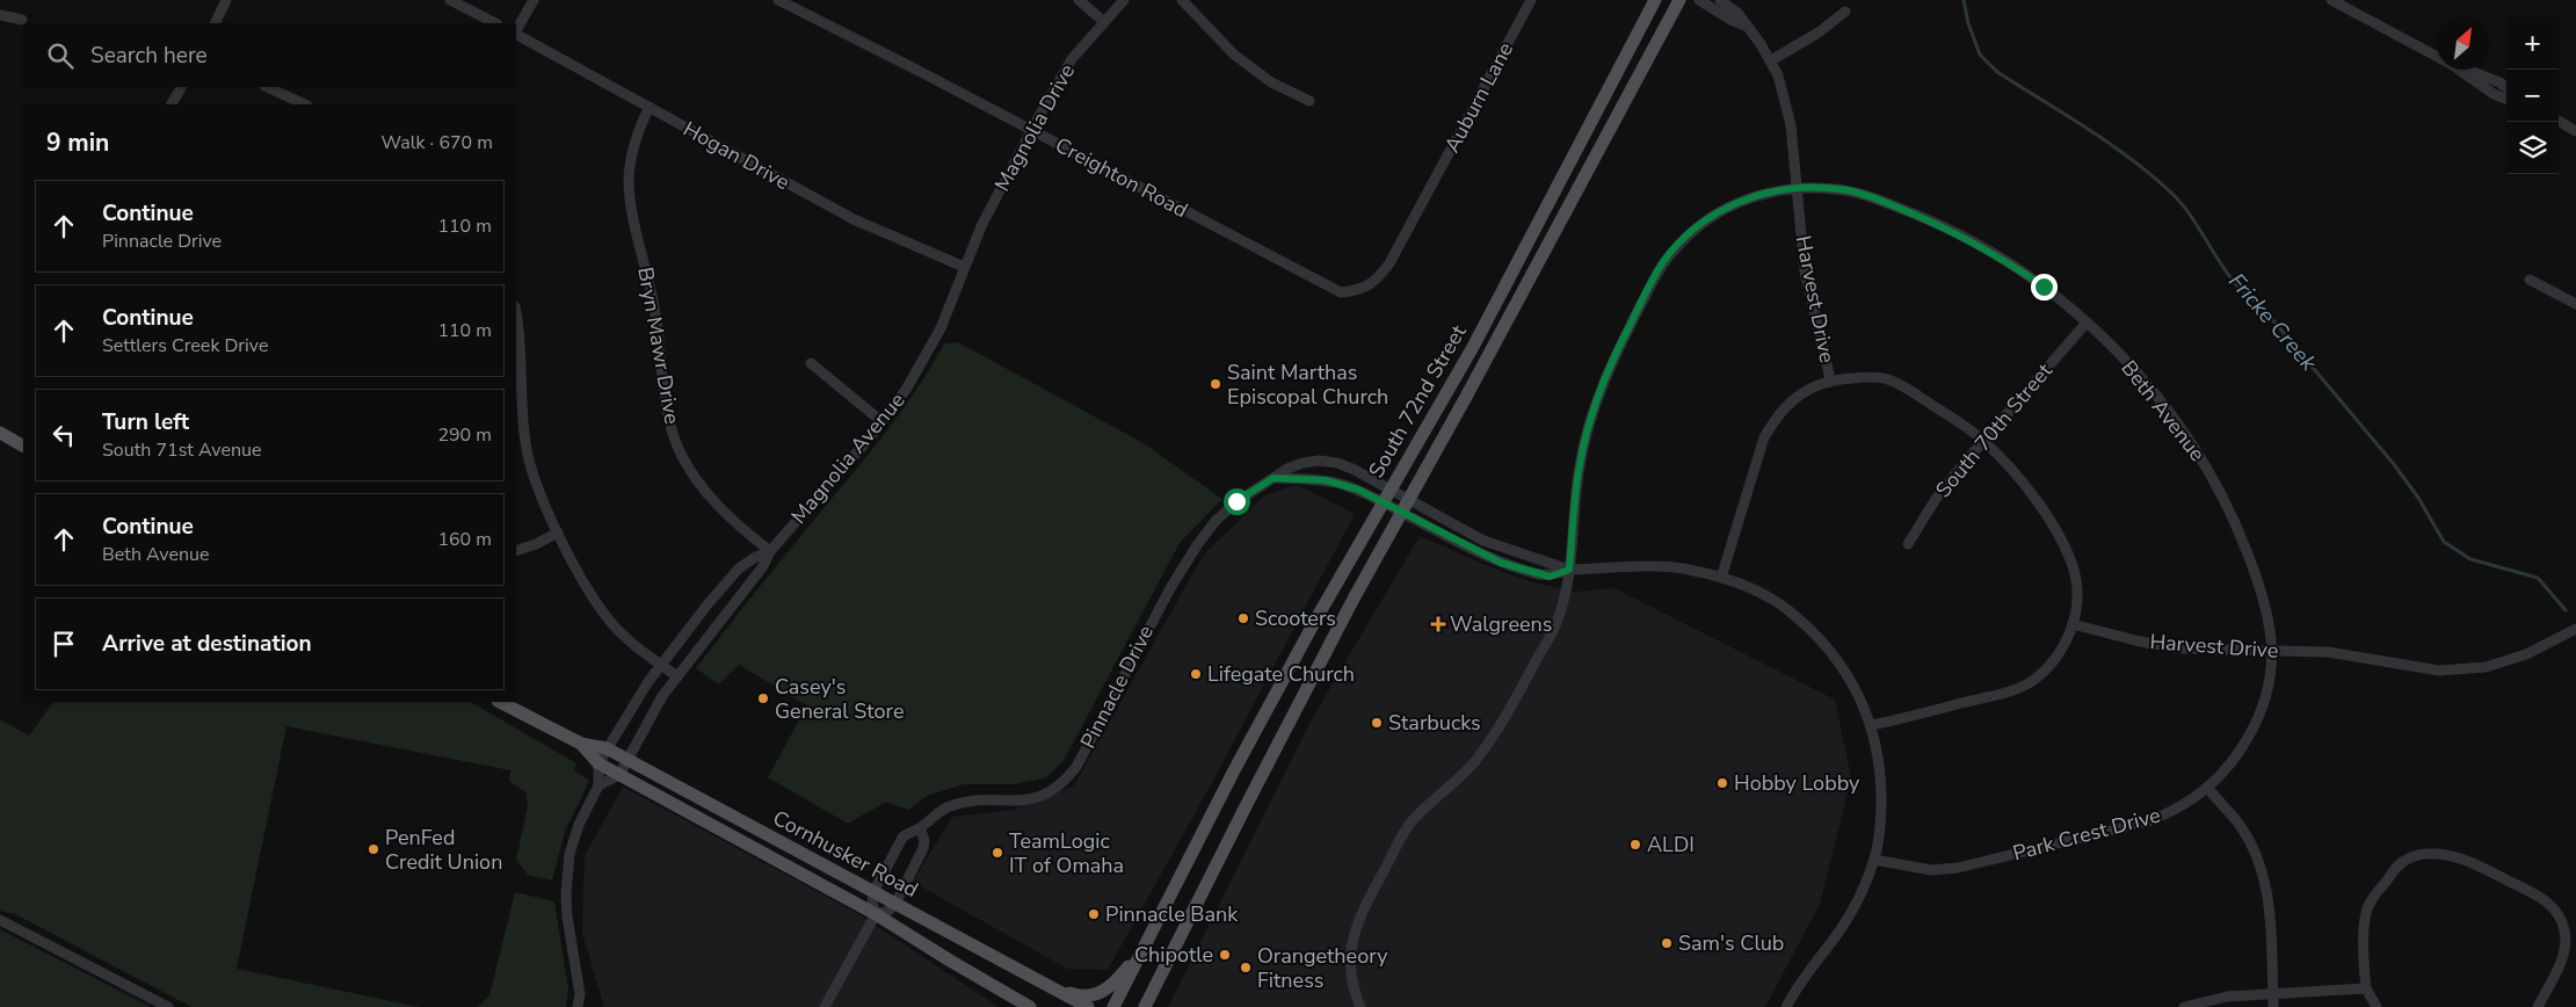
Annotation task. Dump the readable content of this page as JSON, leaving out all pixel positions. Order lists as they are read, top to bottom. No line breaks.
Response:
{"streets":{"main road":["South 72nd Street","Cornhusker Road"],"street":["Auburn Lane","Magnolia Drive","Hogan Drive","Creighton Road","Harvest Drive","Bryn Mawr Drive","Beth Avenue","South 70th Street","Magnolia Avenue","Pinnacle Drive","Park Crest Drive"]},"crossings":[["Auburn Lane","Creighton Road"],["Magnolia Drive","Hogan Drive"],["Magnolia Drive","Creighton Road"],["Magnolia Drive","Magnolia Avenue"],["Hogan Drive","Bryn Mawr Drive"],["Hogan Drive","Magnolia Avenue"],["Harvest Drive","Beth Avenue"],["Harvest Drive","South 70th Street"],["Harvest Drive","Park Crest Drive"],["Bryn Mawr Drive","Magnolia Avenue"],["South 72nd Street","Pinnacle Drive"],["Beth Avenue","South 70th Street"],["Beth Avenue","Pinnacle Drive"],["Beth Avenue","Park Crest Drive"],["Magnolia Avenue","Cornhusker Road"],["Pinnacle Drive","Cornhusker Road"]],"water":["Fricke Creek"],"places":{"other":["Saint Marthas Episcopal Church","Scooters","Lifegate Church","Casey's General Store","Starbucks","Hobby Lobby","ALDI","PenFed Credit Union","TeamLogic IT of Omaha","Pinnacle Bank","Sam's Club","Chipotle","Orangetheory Fitness"],"health":["Walgreens"]},"north":"top right","page":{"map_buttons":["+","−"],"search":"Search here","heading":["9 min","Walk · 670 m"],"list":[["Continue","Pinnacle Drive","110 m"],["Continue","Settlers Creek Drive","110 m"],["Turn left","South 71st Avenue","290 m"],["Continue","Beth Avenue","160 m"],"Arrive at destination"]}}
